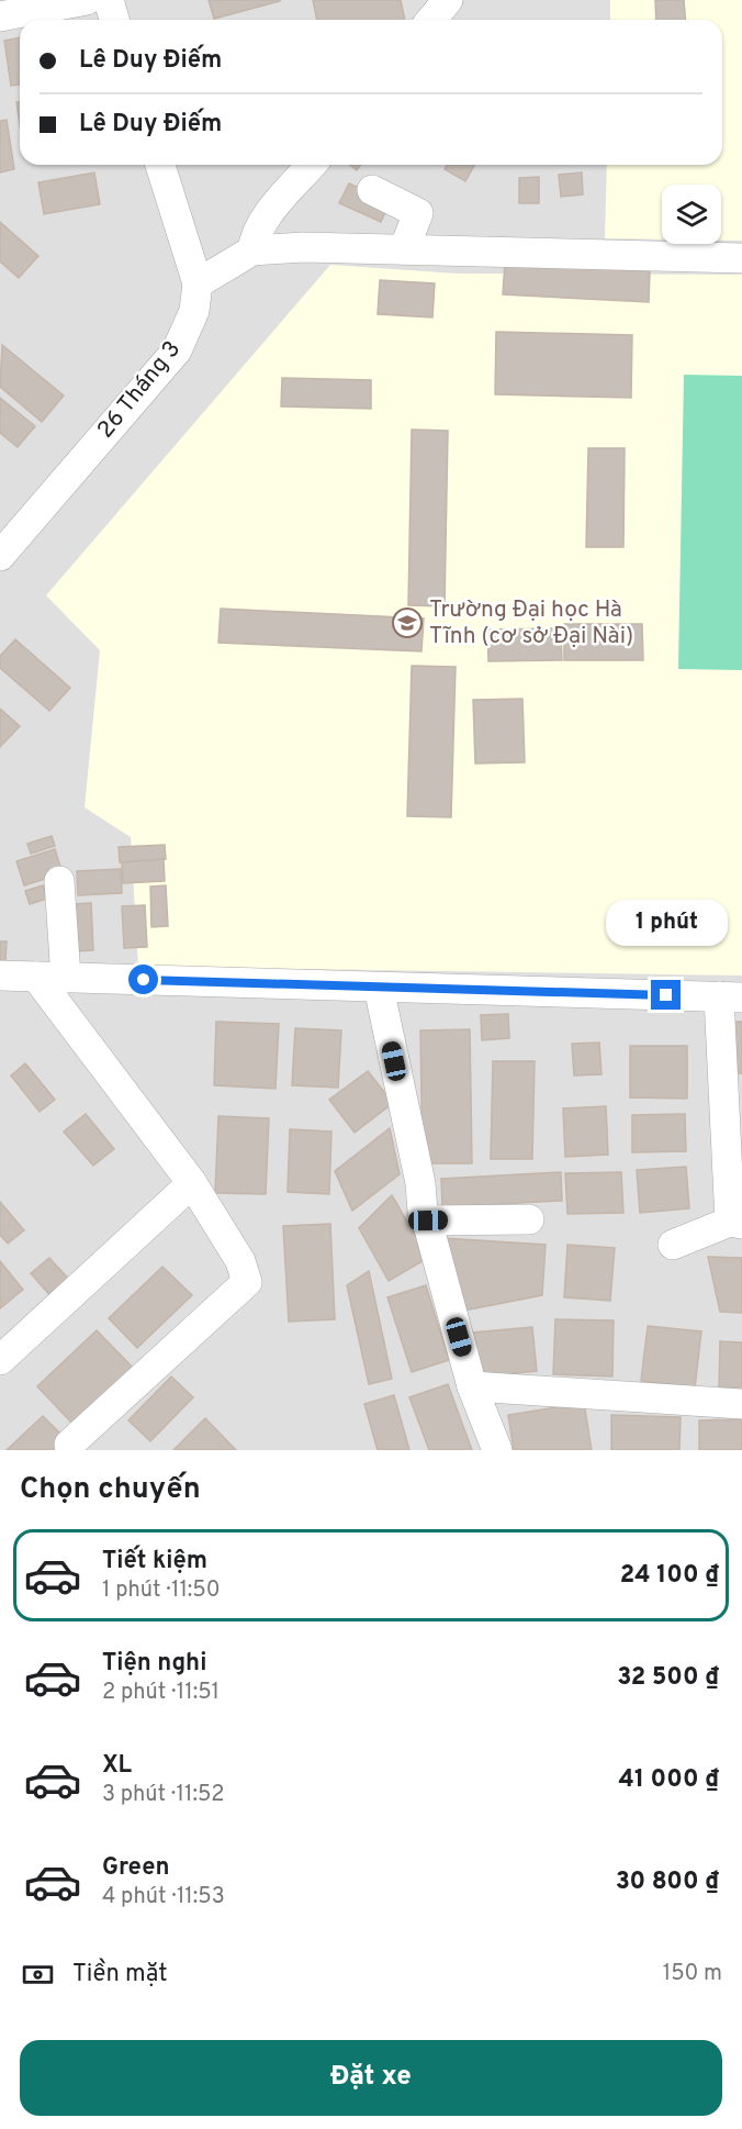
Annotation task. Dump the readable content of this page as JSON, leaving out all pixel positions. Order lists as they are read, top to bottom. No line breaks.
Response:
{"streets":{"street":["26 Tháng 3"]},"places":{"school or university":["Trường Đại học Hà Tĩnh (cơ sở Đại Nài)"]},"page":{"banner":["Lê Duy Điếm","Lê Duy Điếm"],"bubble":"1 phút","heading":"Chọn chuyến","list":[{"name":"Tiết kiệm","note":"1 phút · 11:50","value":"24 100 ₫"},{"name":"Tiện nghi","note":"2 phút · 11:51","value":"32 500 ₫"},{"name":"XL","note":"3 phút · 11:52","value":"41 000 ₫"},{"name":"Green","note":"4 phút · 11:53","value":"30 800 ₫"}],"pay":["Tiền mặt","150 m"],"buttons":"Đặt xe"}}
